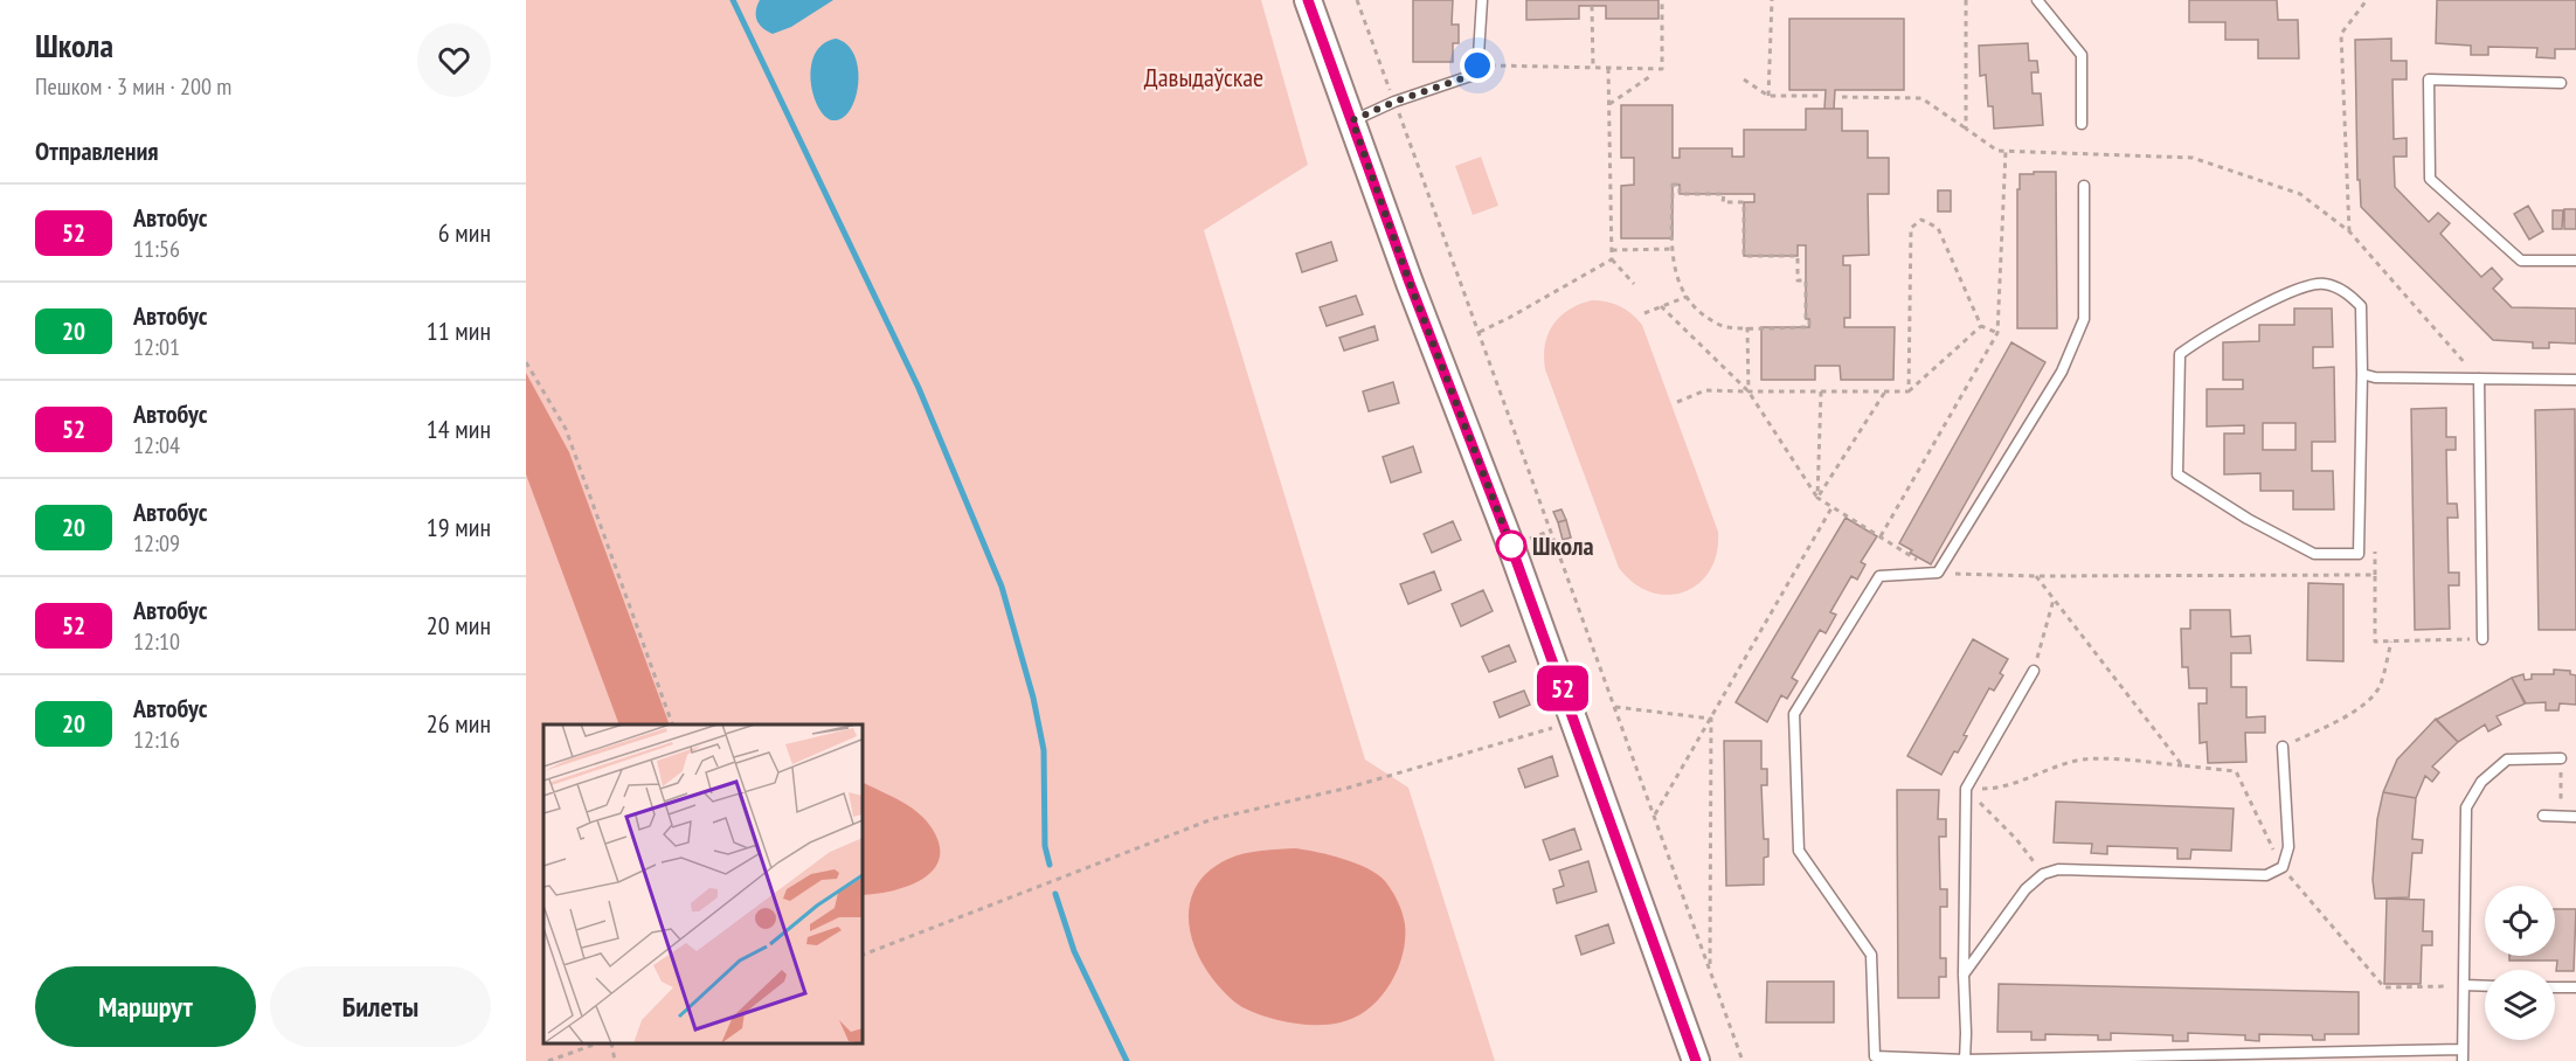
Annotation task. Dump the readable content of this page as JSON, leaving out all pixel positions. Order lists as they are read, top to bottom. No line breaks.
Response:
{"parks":["Давыдаўскае"],"places":["Школа"],"lines":["bus line 52"],"page":{"heading":[["Школа","Пешком · 3 мин · 200 m"],"Отправления"],"on_map":"52","list":[{"mark":"52","name":"Автобус","note":"11:56","value":"6 мин"},{"mark":"20","name":"Автобус","note":"12:01","value":"11 мин"},{"mark":"52","name":"Автобус","note":"12:04","value":"14 мин"},{"mark":"20","name":"Автобус","note":"12:09","value":"19 мин"},{"mark":"52","name":"Автобус","note":"12:10","value":"20 мин"},{"mark":"20","name":"Автобус","note":"12:16","value":"26 мин"}],"buttons":["Маршрут","Билеты"]}}
